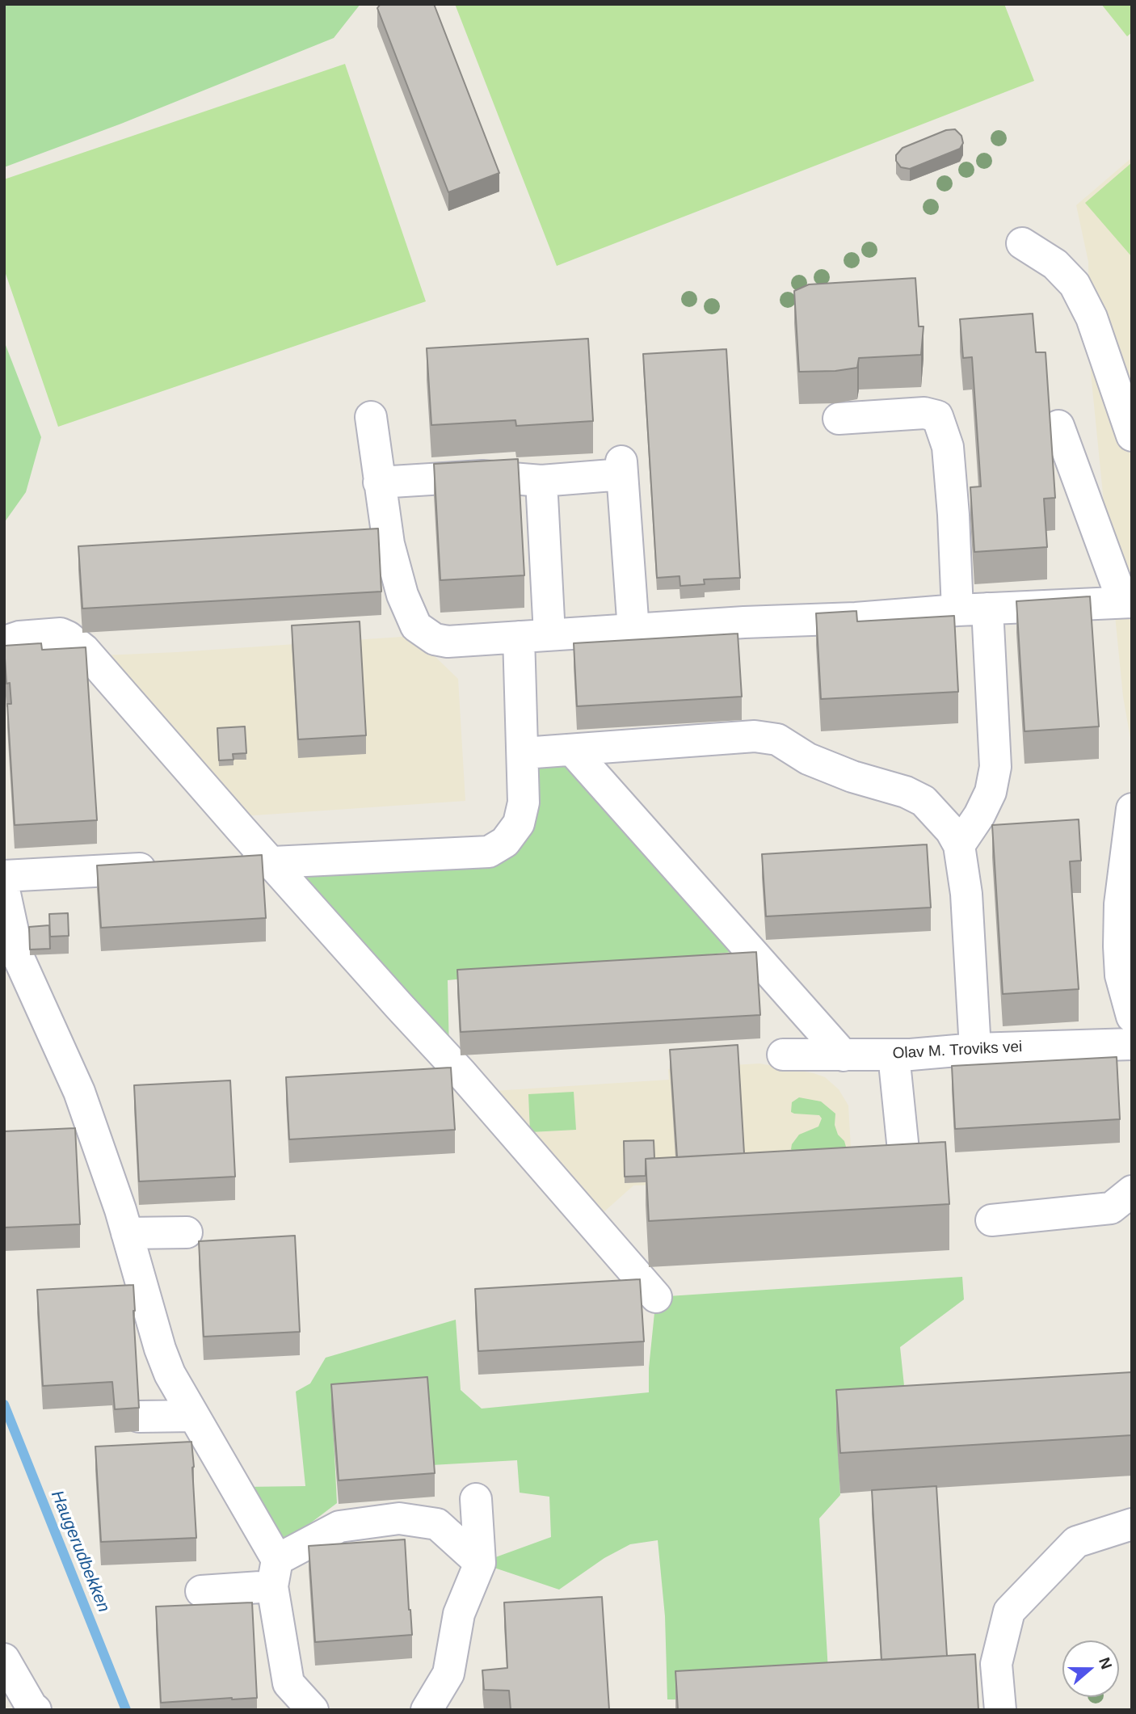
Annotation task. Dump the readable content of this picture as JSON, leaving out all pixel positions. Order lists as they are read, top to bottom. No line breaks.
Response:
{"streets":{"street":["Olav M. Troviks vei"]},"water":["Haugerudbekken"],"north":"right"}
